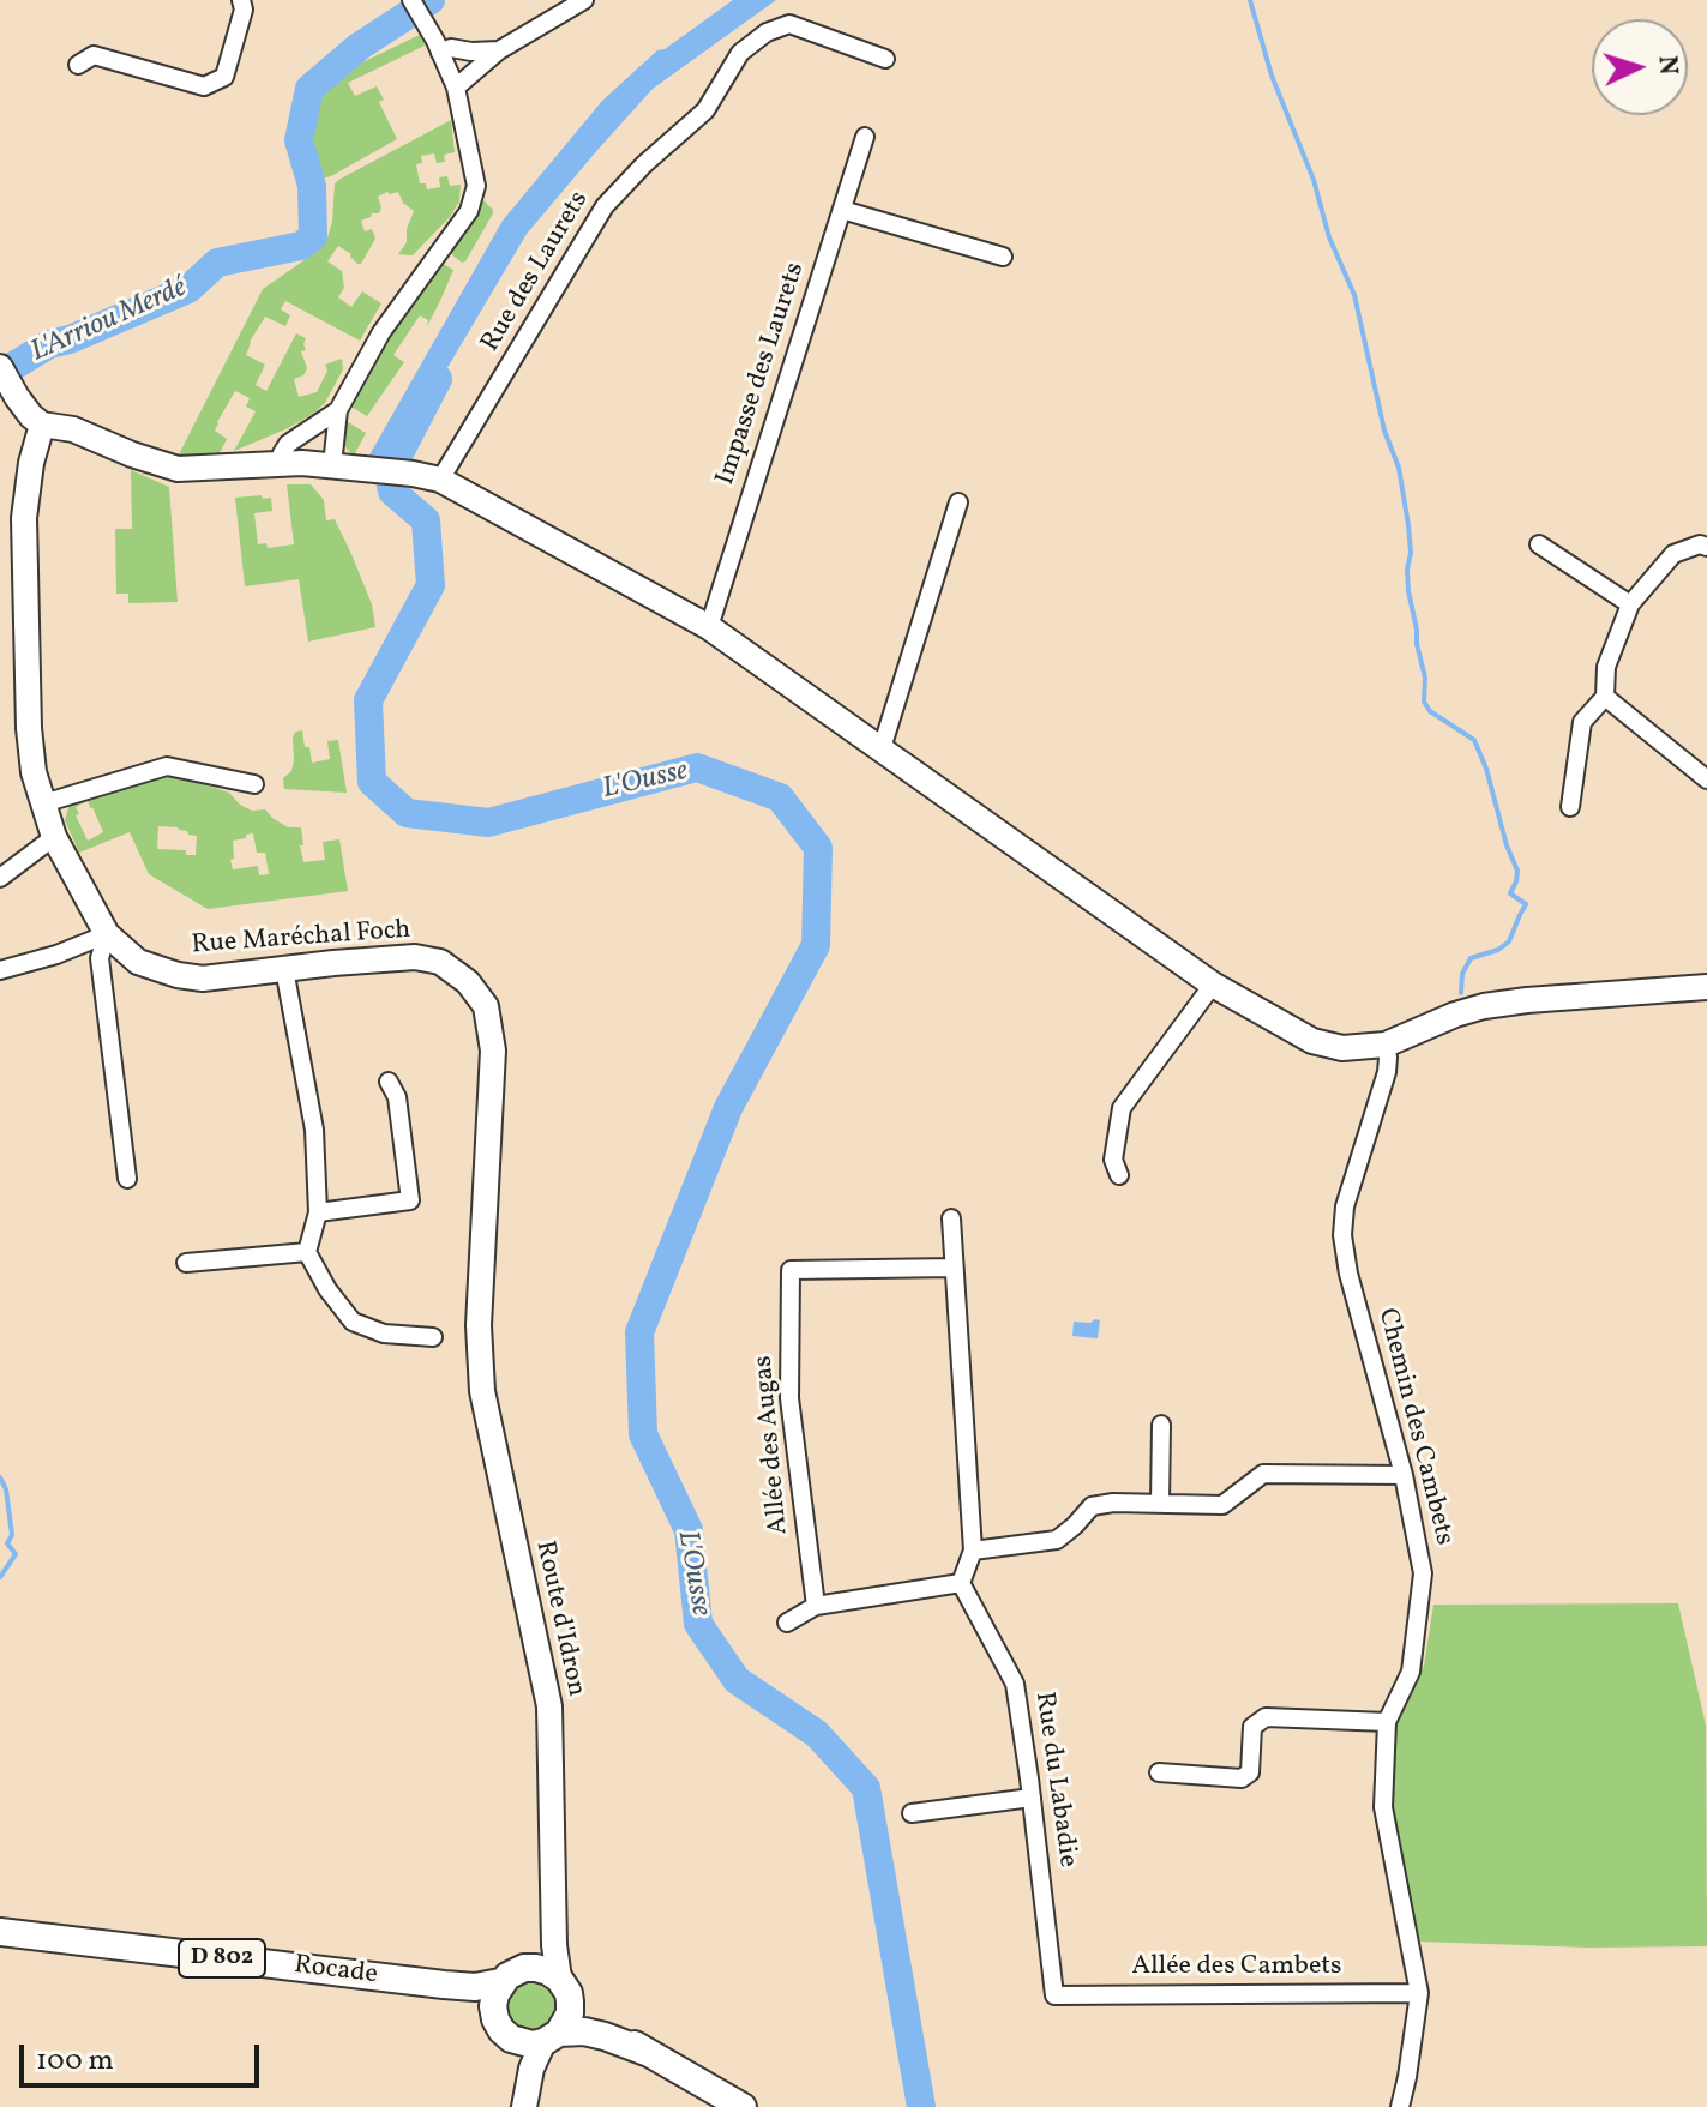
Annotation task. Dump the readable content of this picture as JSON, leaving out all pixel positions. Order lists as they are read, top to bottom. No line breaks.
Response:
{"streets":{"main road":["D 802","Rocade"],"street":["Rue des Laurets","Impasse des Laurets","Rue Maréchal Foch","Chemin des Cambets","Allée des Augas","Route d'Idron","Rue du Labadie","Allée des Cambets"]},"crossings":[["Rue Maréchal Foch","Route d'Idron"],["Chemin des Cambets","Allée des Cambets"],["Route d'Idron","Rocade"],["Rue du Labadie","Allée des Cambets"]],"water":["L'Arriou Merdé","L'Ousse"],"scale_bar":"100 m","north":"right"}
